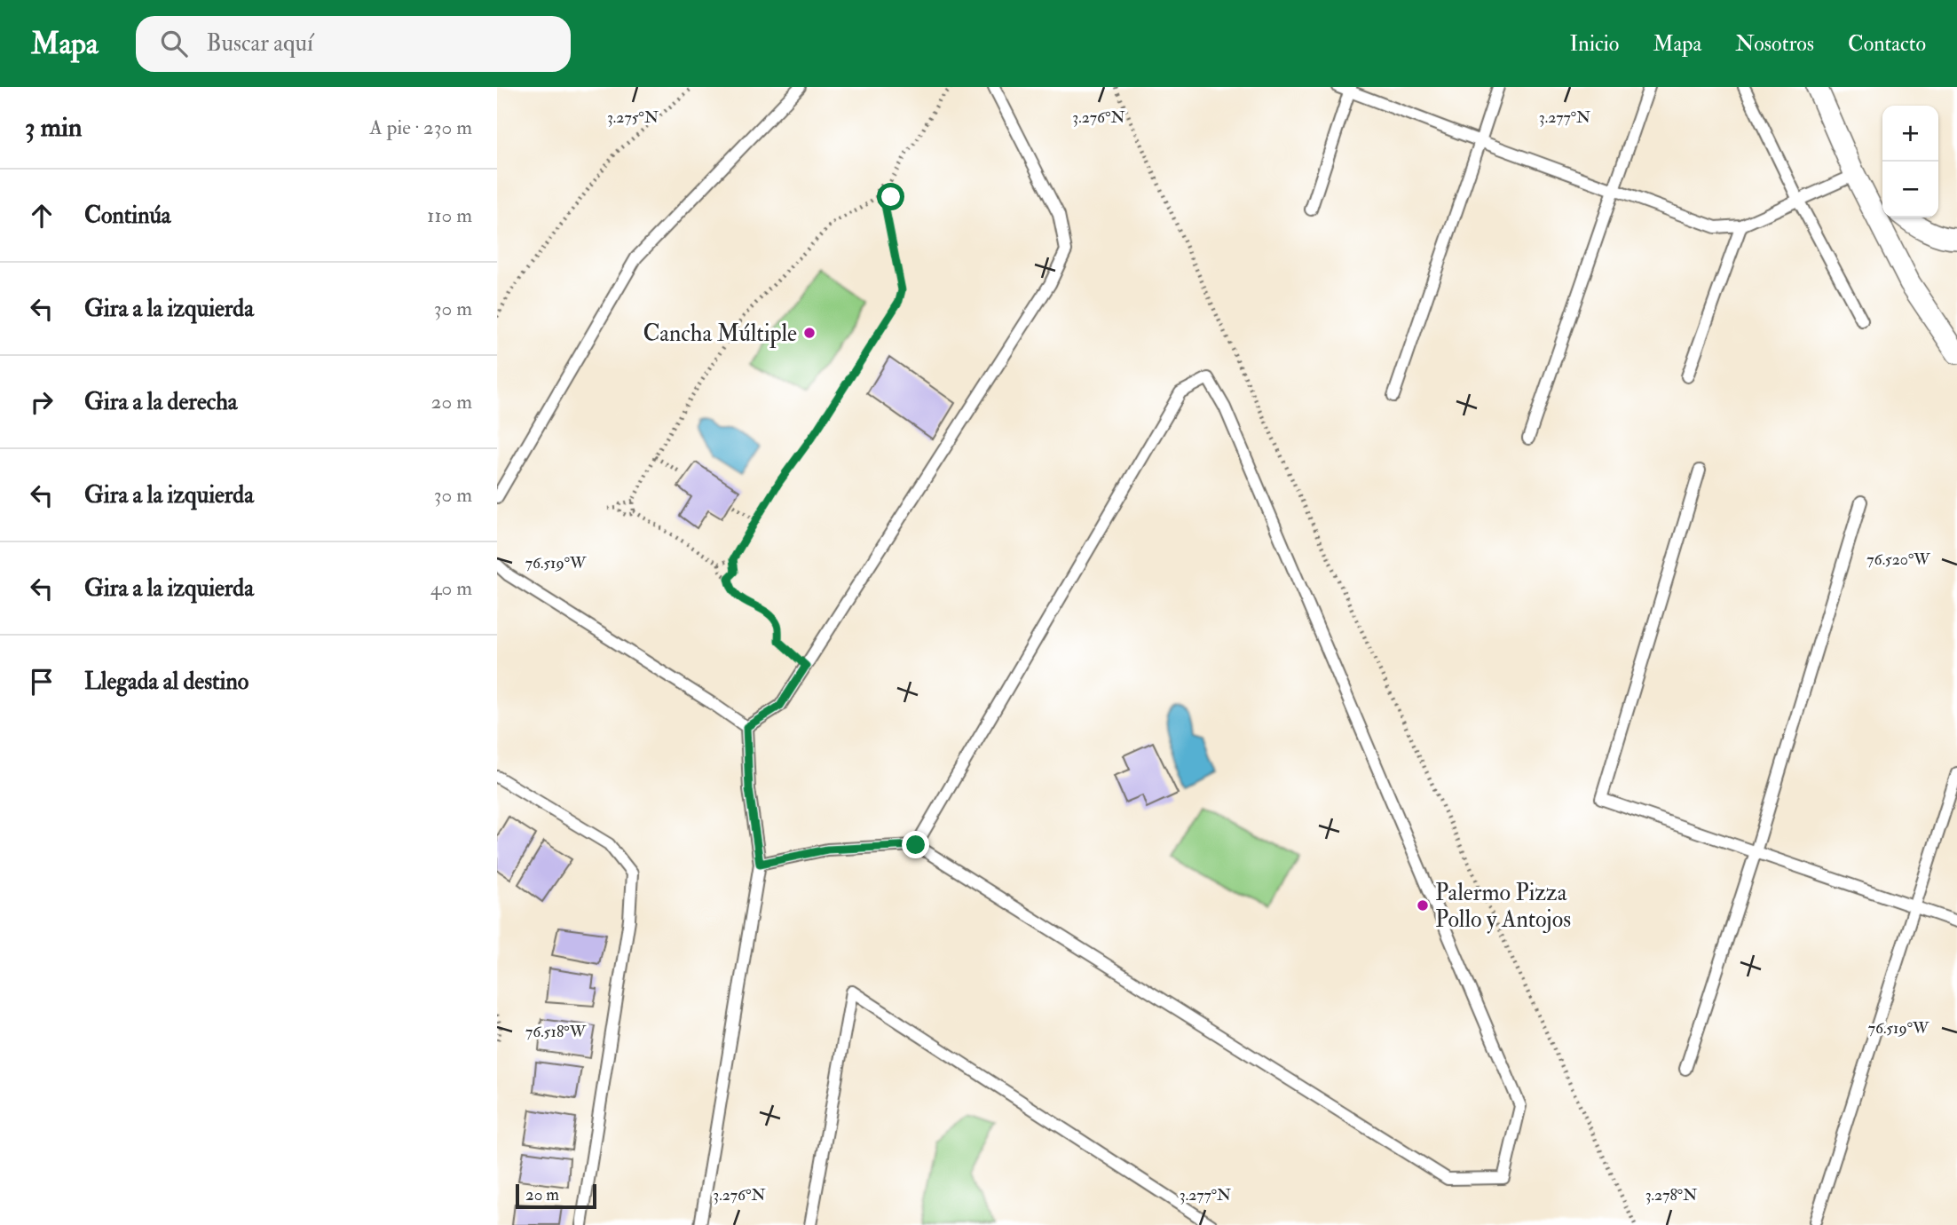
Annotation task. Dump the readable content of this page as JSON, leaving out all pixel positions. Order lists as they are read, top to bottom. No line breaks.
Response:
{"places":["Cancha Múltiple","Palermo Pizza Pollo y Antojos"],"scale_bar":"20 m","page":{"header":"Mapa","search":"Buscar aquí","nav":["Inicio","Mapa","Nosotros","Contacto"],"heading":["3 min","A pie · 230 m"],"map_buttons":["+","−"],"list":[["Continúa","110 m"],["Gira a la izquierda","30 m"],["Gira a la derecha","20 m"],["Gira a la izquierda","30 m"],["Gira a la izquierda","40 m"],"Llegada al destino"],"scale":"20 m"},"coordinates":["3.275°N","3.276°N","3.277°N","76.520°W","76.519°W","76.518°W","3.278°N"]}
